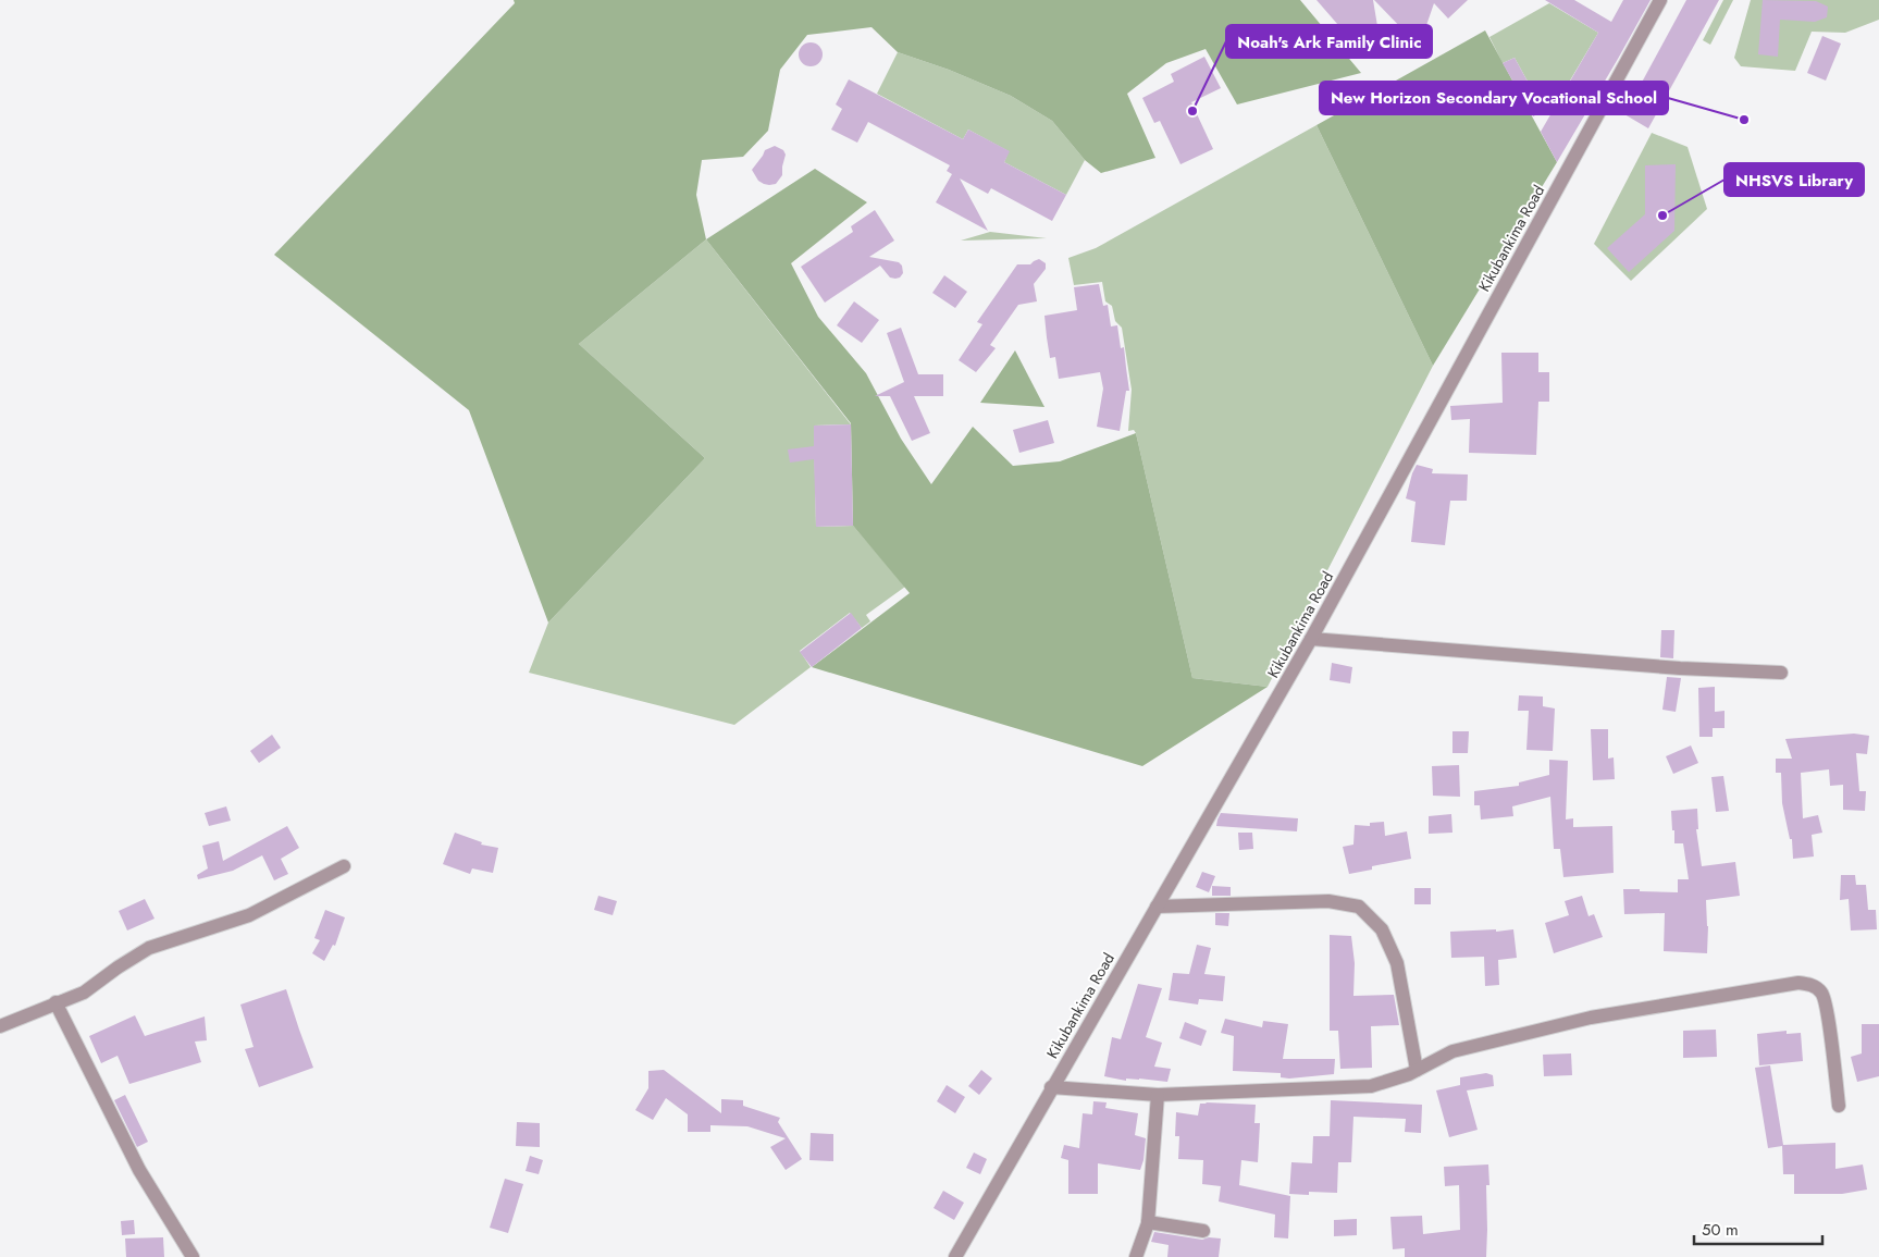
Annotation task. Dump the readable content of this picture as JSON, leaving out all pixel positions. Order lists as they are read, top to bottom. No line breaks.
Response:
{"streets":{"street":["Kikubankima Road"]},"places":["Noah's Ark Family Clinic","New Horizon Secondary Vocational School","NHSVS Library"],"scale_bar":"50 m"}
